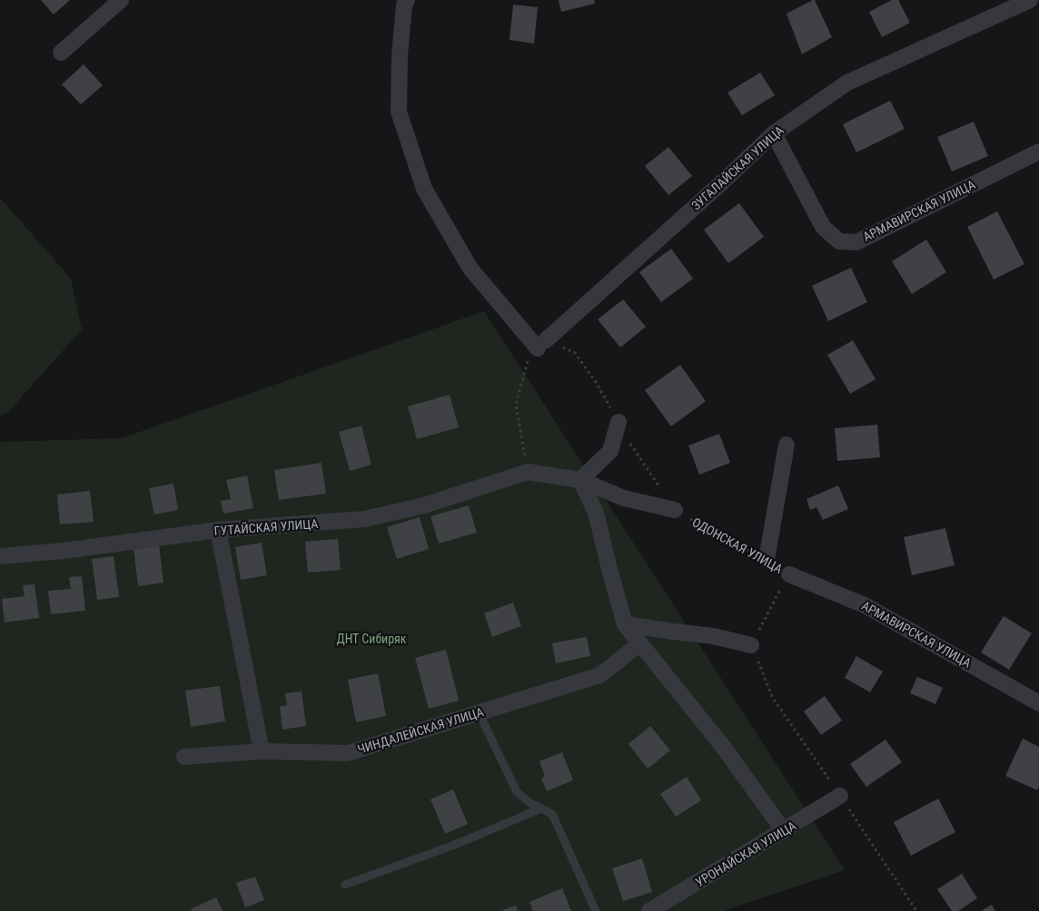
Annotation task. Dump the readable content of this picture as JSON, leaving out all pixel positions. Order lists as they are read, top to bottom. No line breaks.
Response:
{"streets":{"street":["ЗУГАЛАЙСКАЯ УЛИЦА","АРМАВИРСКАЯ УЛИЦА","ГУТАЙСКАЯ УЛИЦА","ЧИНДАЛЕЙСКАЯ УЛИЦА","УРОНАЙСКАЯ УЛИЦА"],"path":["ОДОНСКАЯ УЛИЦА"]},"crossings":[["ЗУГАЛАЙСКАЯ УЛИЦА","АРМАВИРСКАЯ УЛИЦА"],["ЗУГАЛАЙСКАЯ УЛИЦА","ГУТАЙСКАЯ УЛИЦА"],["ЗУГАЛАЙСКАЯ УЛИЦА","ОДОНСКАЯ УЛИЦА"],["АРМАВИРСКАЯ УЛИЦА","ОДОНСКАЯ УЛИЦА"],["ГУТАЙСКАЯ УЛИЦА","ОДОНСКАЯ УЛИЦА"]],"parks":["ДНТ Сибиряк"]}
